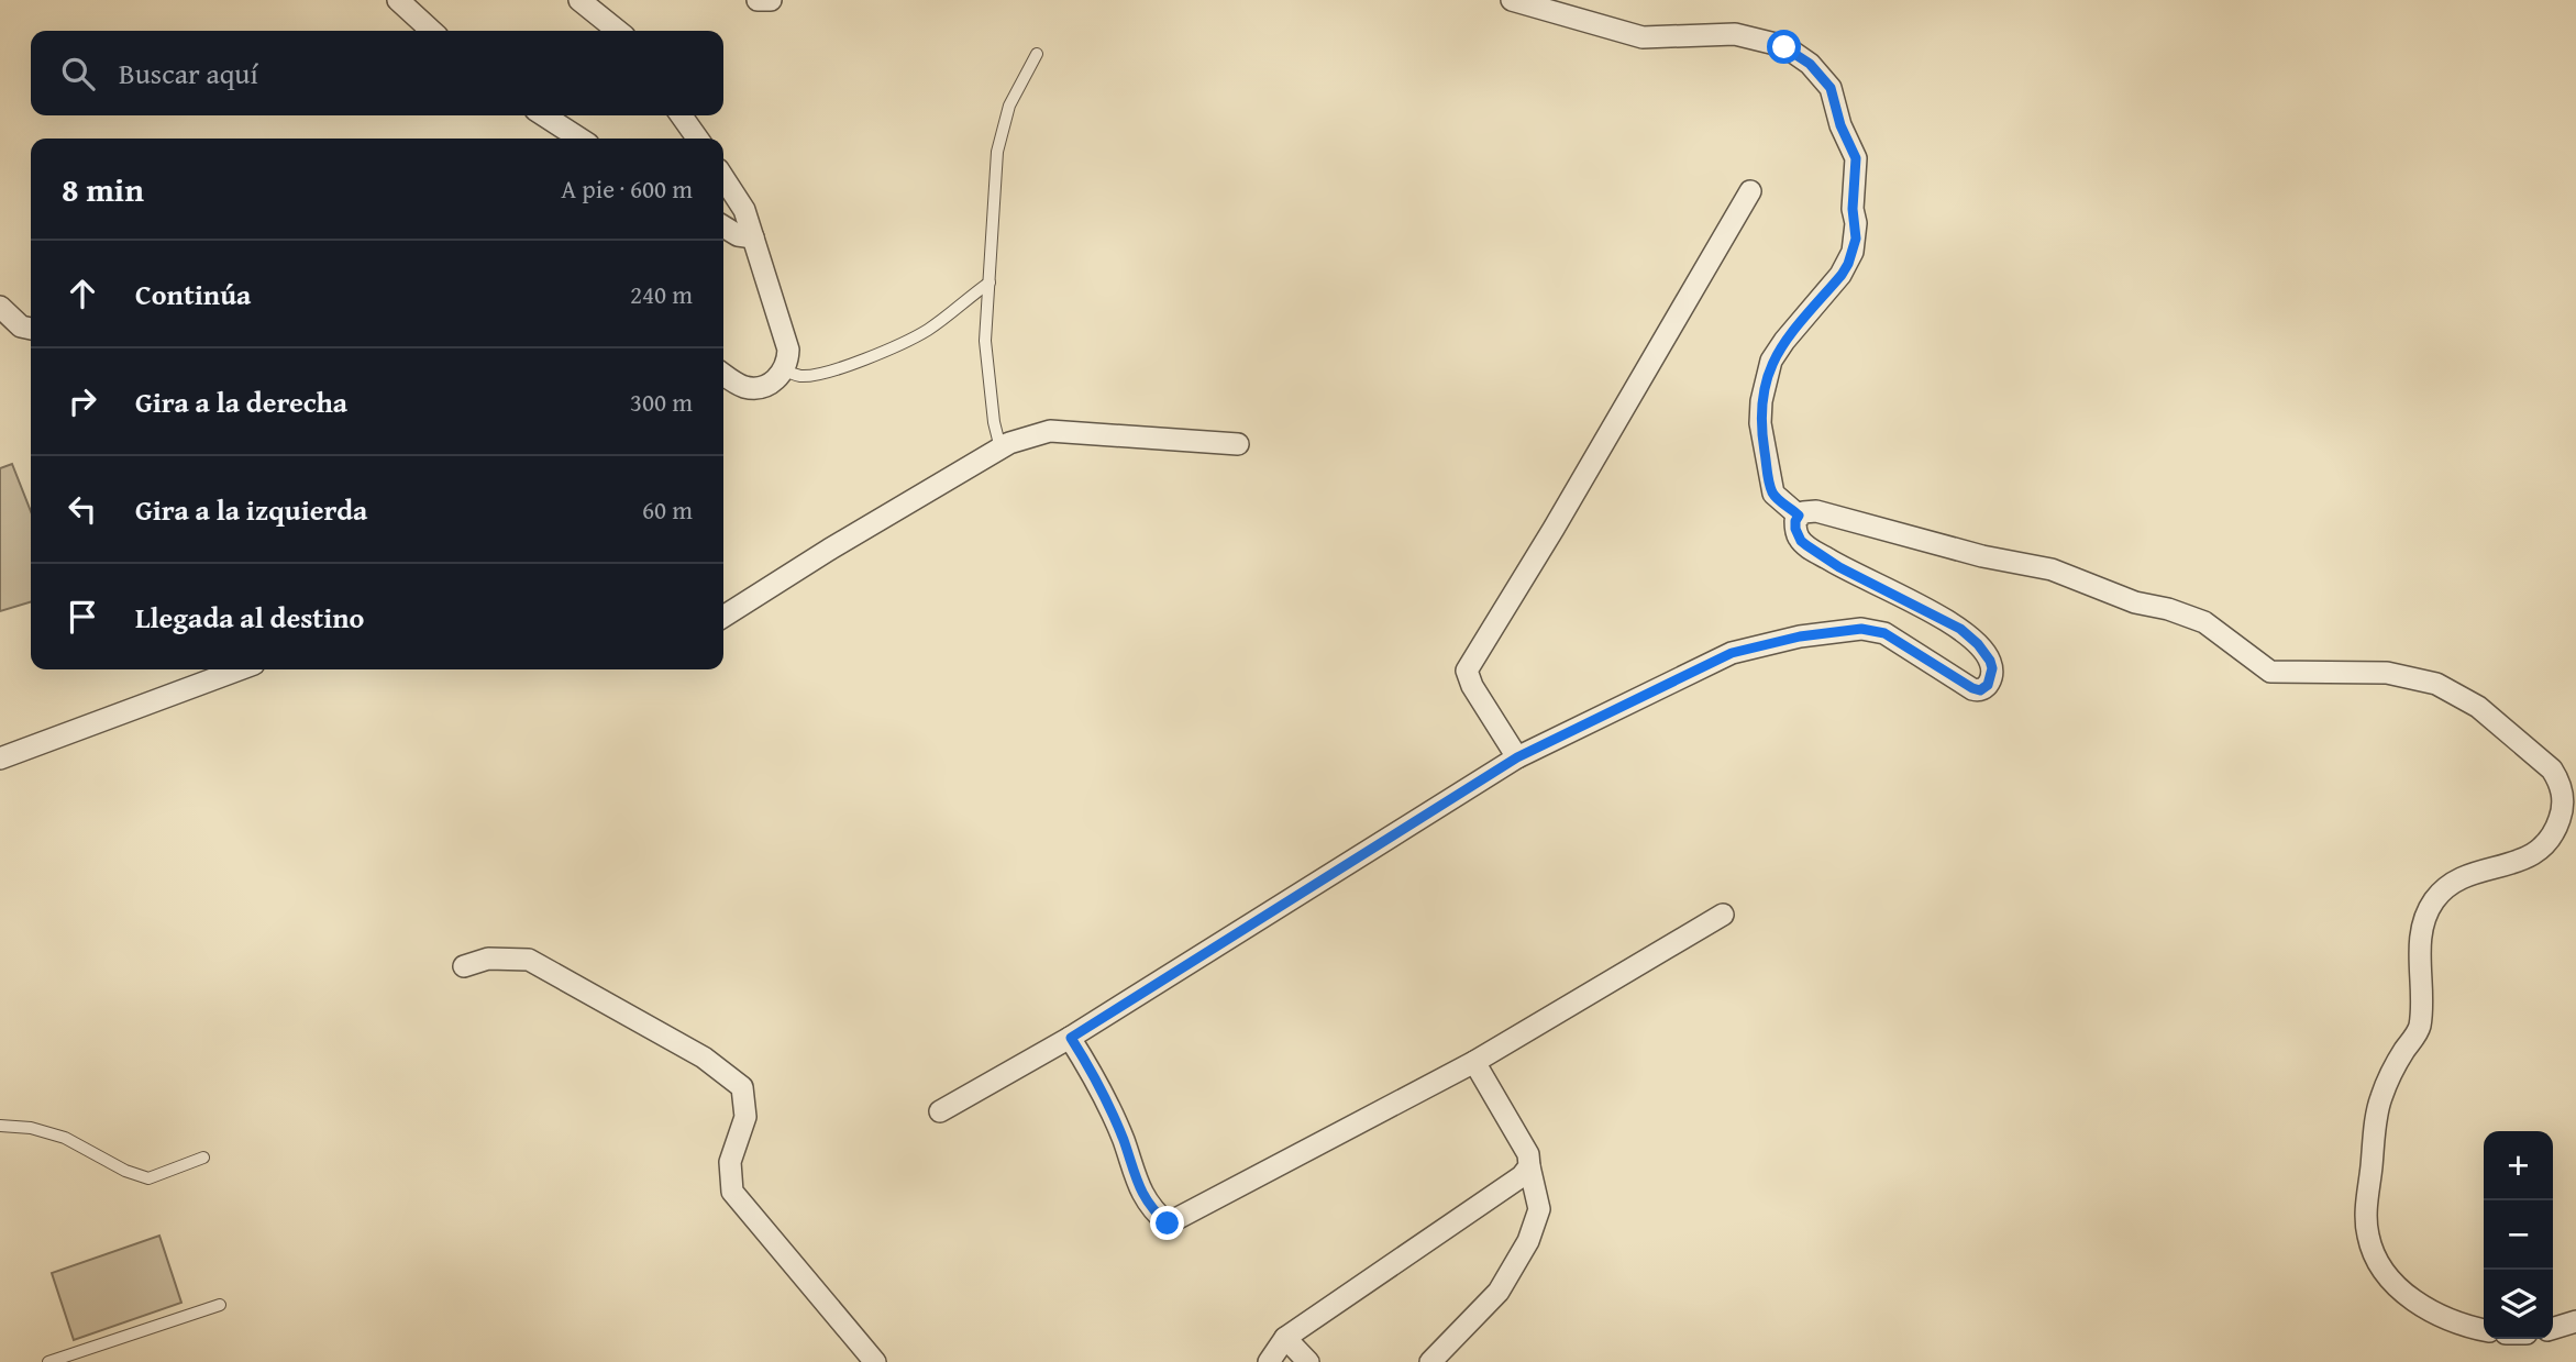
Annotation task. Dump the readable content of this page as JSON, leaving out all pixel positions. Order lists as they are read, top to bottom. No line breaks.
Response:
{"page":{"search":"Buscar aquí","heading":["8 min","A pie · 600 m"],"list":[["Continúa","240 m"],["Gira a la derecha","300 m"],["Gira a la izquierda","60 m"],"Llegada al destino"],"map_buttons":["+","−"]}}
